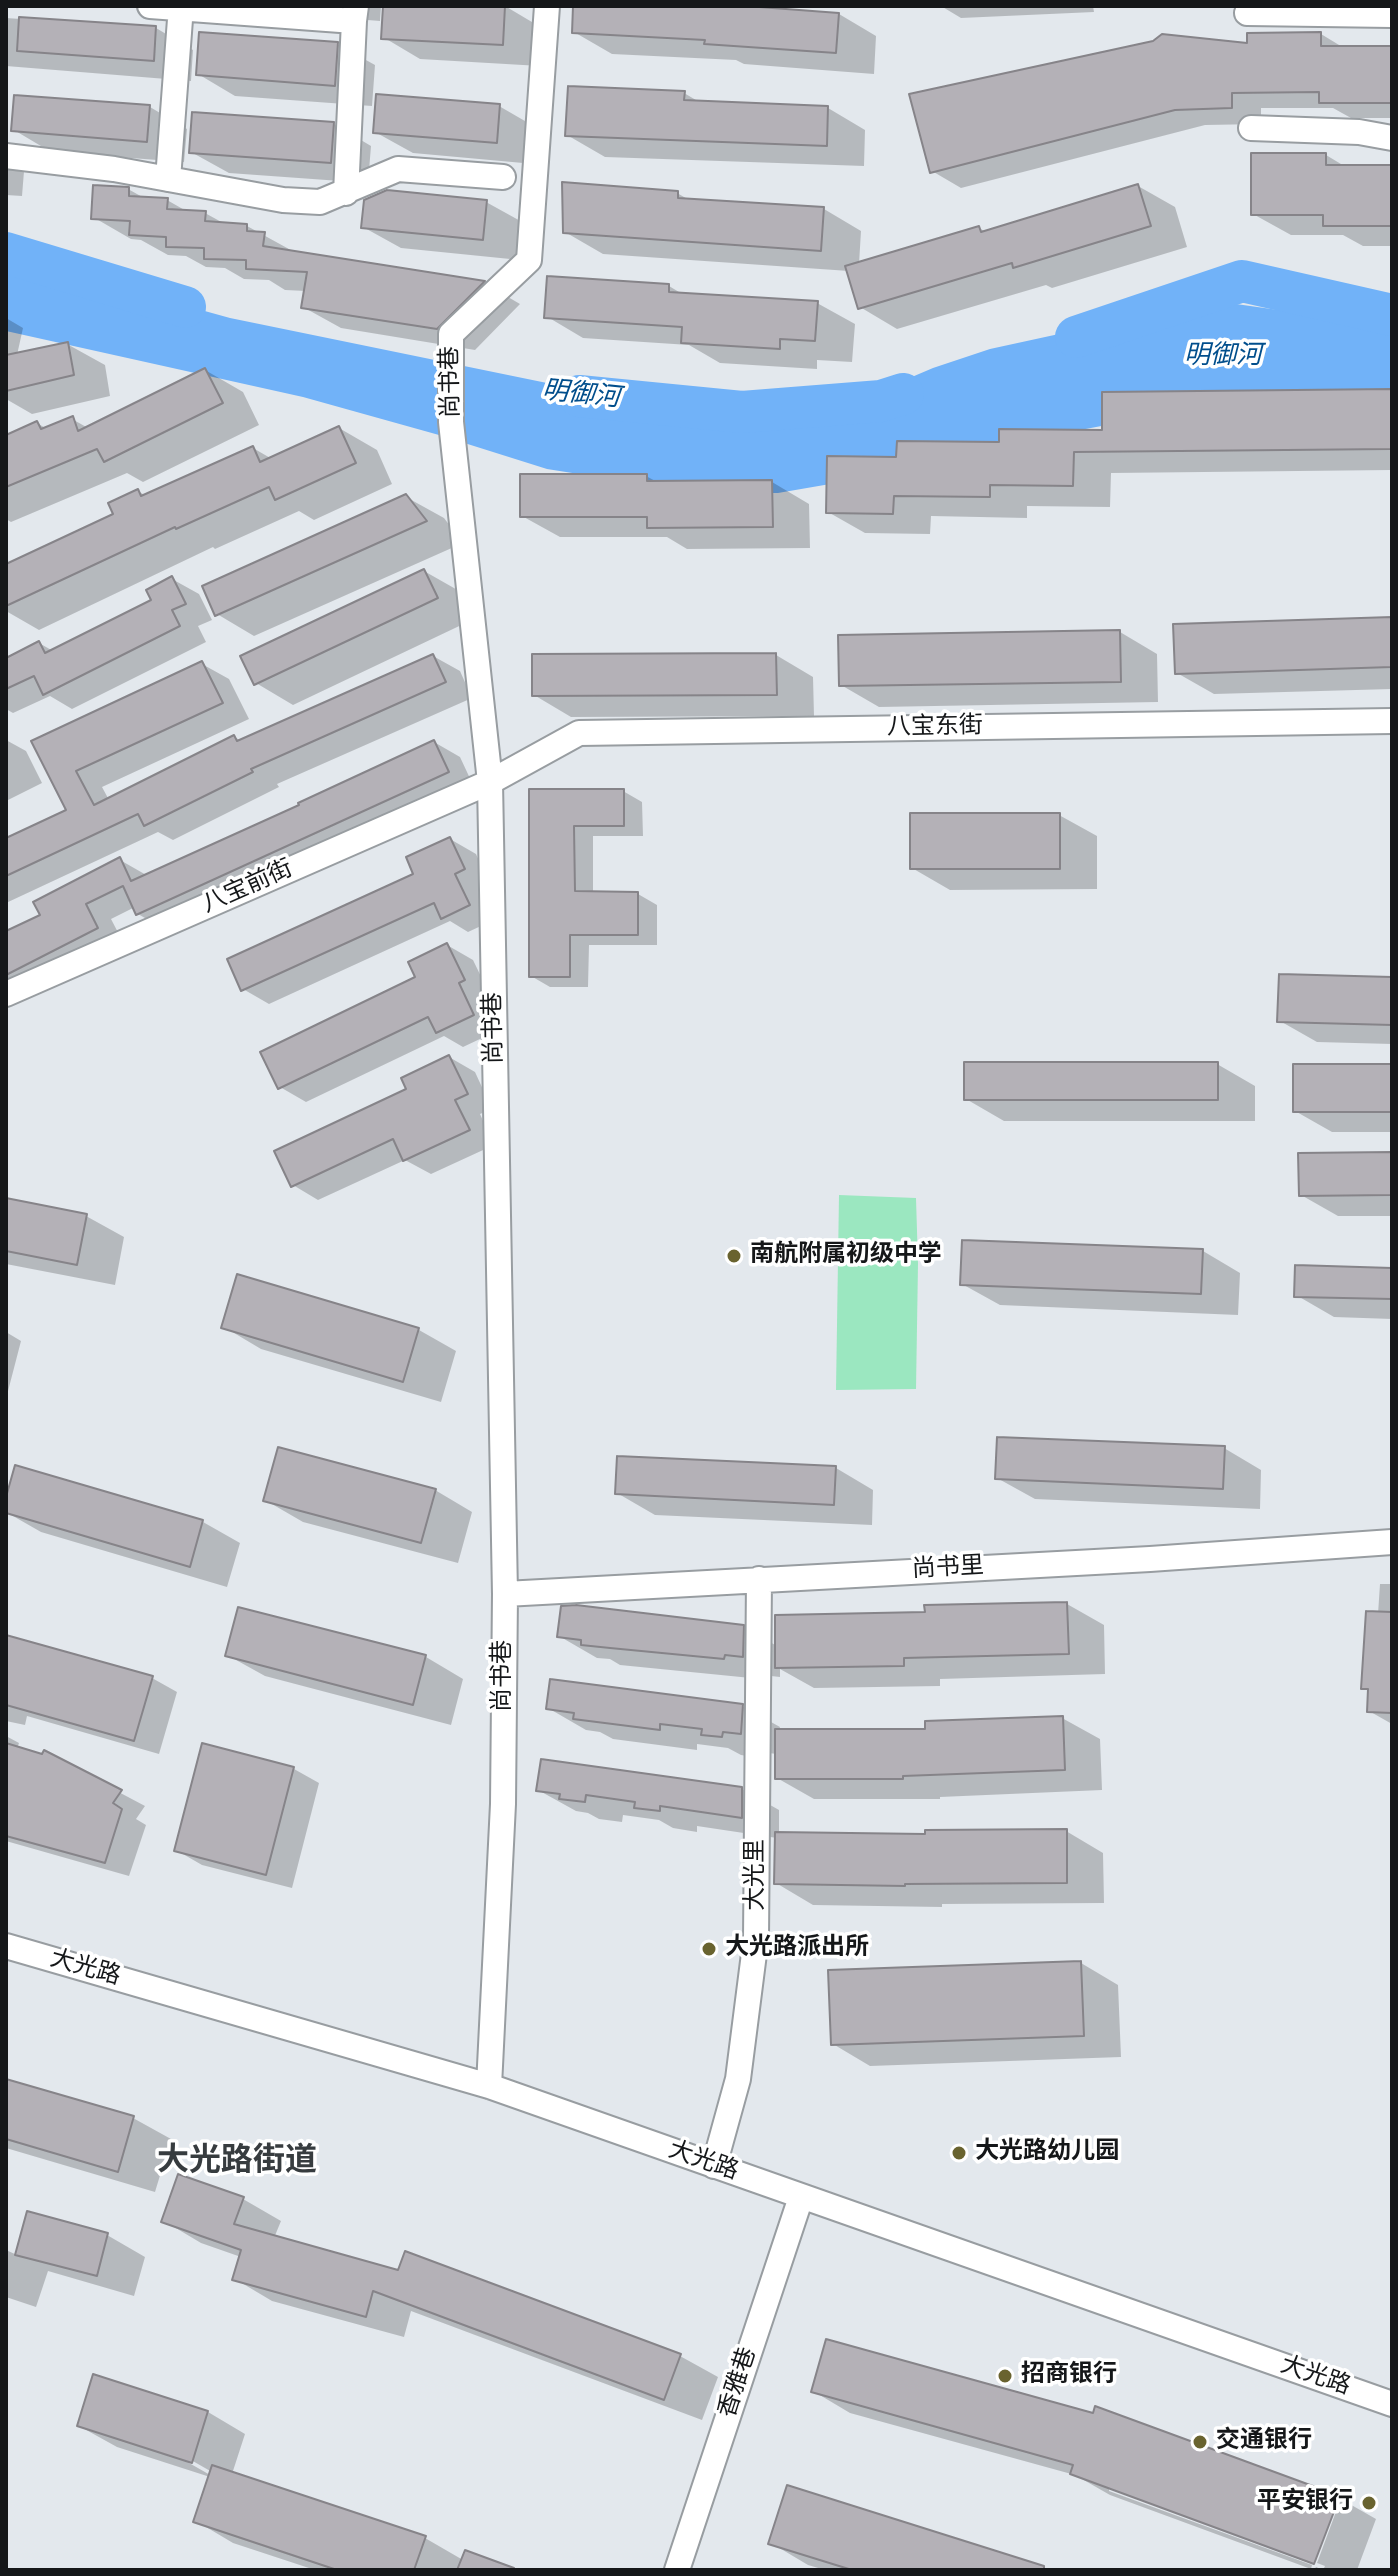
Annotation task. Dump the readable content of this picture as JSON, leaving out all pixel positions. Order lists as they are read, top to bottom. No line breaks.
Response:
{"streets":{"street":["尚书巷","八宝东街","八宝前街","尚书里","大光里","大光路","香雅巷"]},"crossings":[["尚书巷","八宝东街"],["尚书巷","八宝前街"],["尚书巷","尚书里"],["尚书巷","大光路"],["八宝东街","八宝前街"],["尚书里","大光里"],["大光里","大光路"],["大光路","香雅巷"]],"districts":["大光路街道"],"water":["明御河"],"places":["南航附属初级中学","大光路派出所","大光路幼儿园","招商银行","交通银行","平安银行"]}
